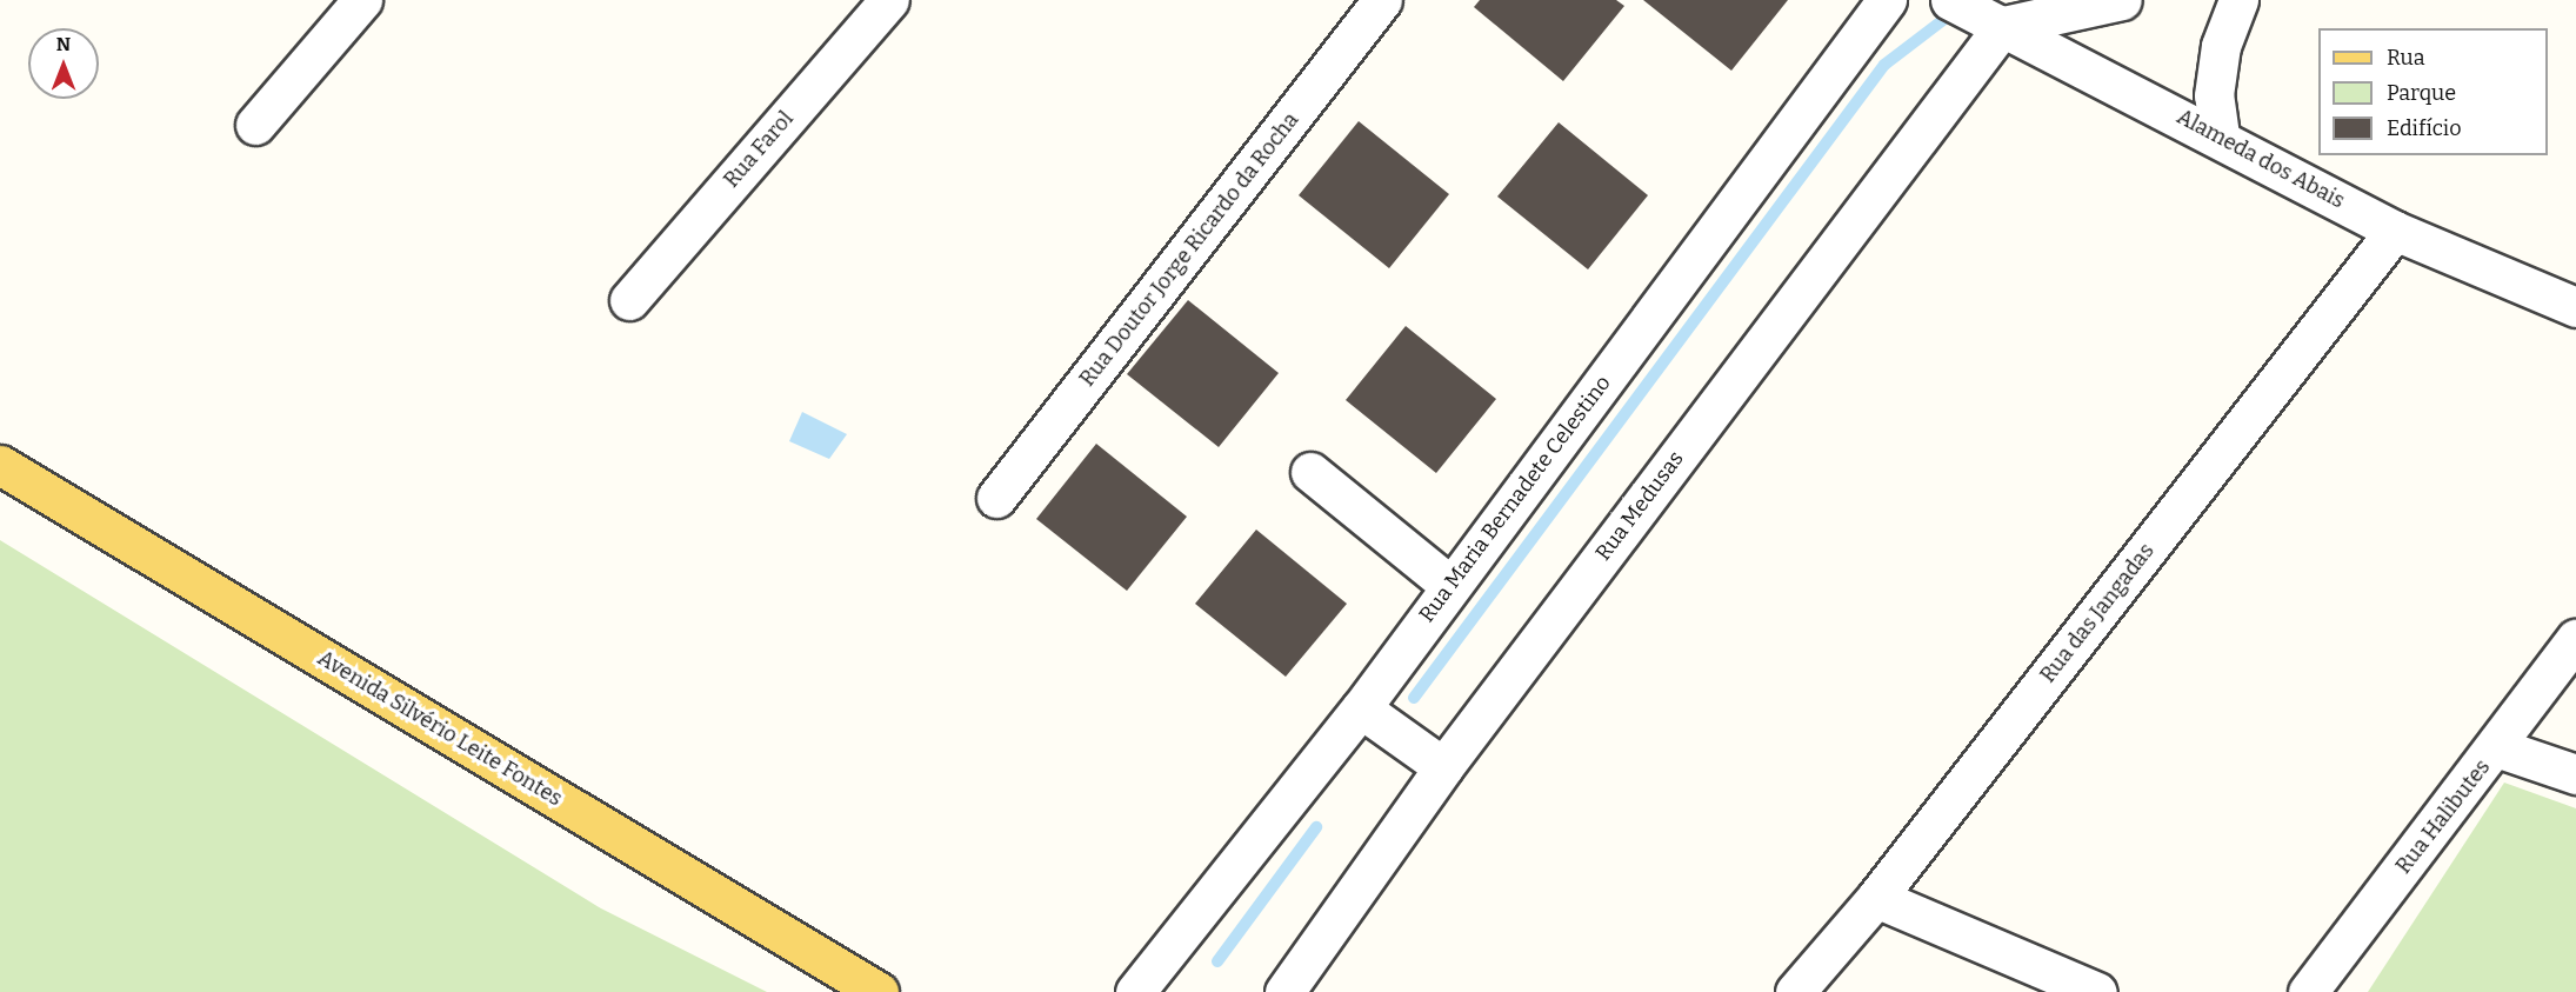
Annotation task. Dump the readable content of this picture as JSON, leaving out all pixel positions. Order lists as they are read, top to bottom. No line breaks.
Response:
{"streets":{"main road":["Avenida Silvério Leite Fontes"],"street":["Rua Farol","Alameda dos Abais","Rua Doutor Jorge Ricardo da Rocha","Rua Maria Bernadete Celestino","Rua Medusas","Rua das Jangadas","Rua Halibutes"]},"crossings":[["Alameda dos Abais","Rua Medusas"],["Alameda dos Abais","Rua das Jangadas"]],"legend":["Rua","Parque","Edifício"],"north":"top"}
